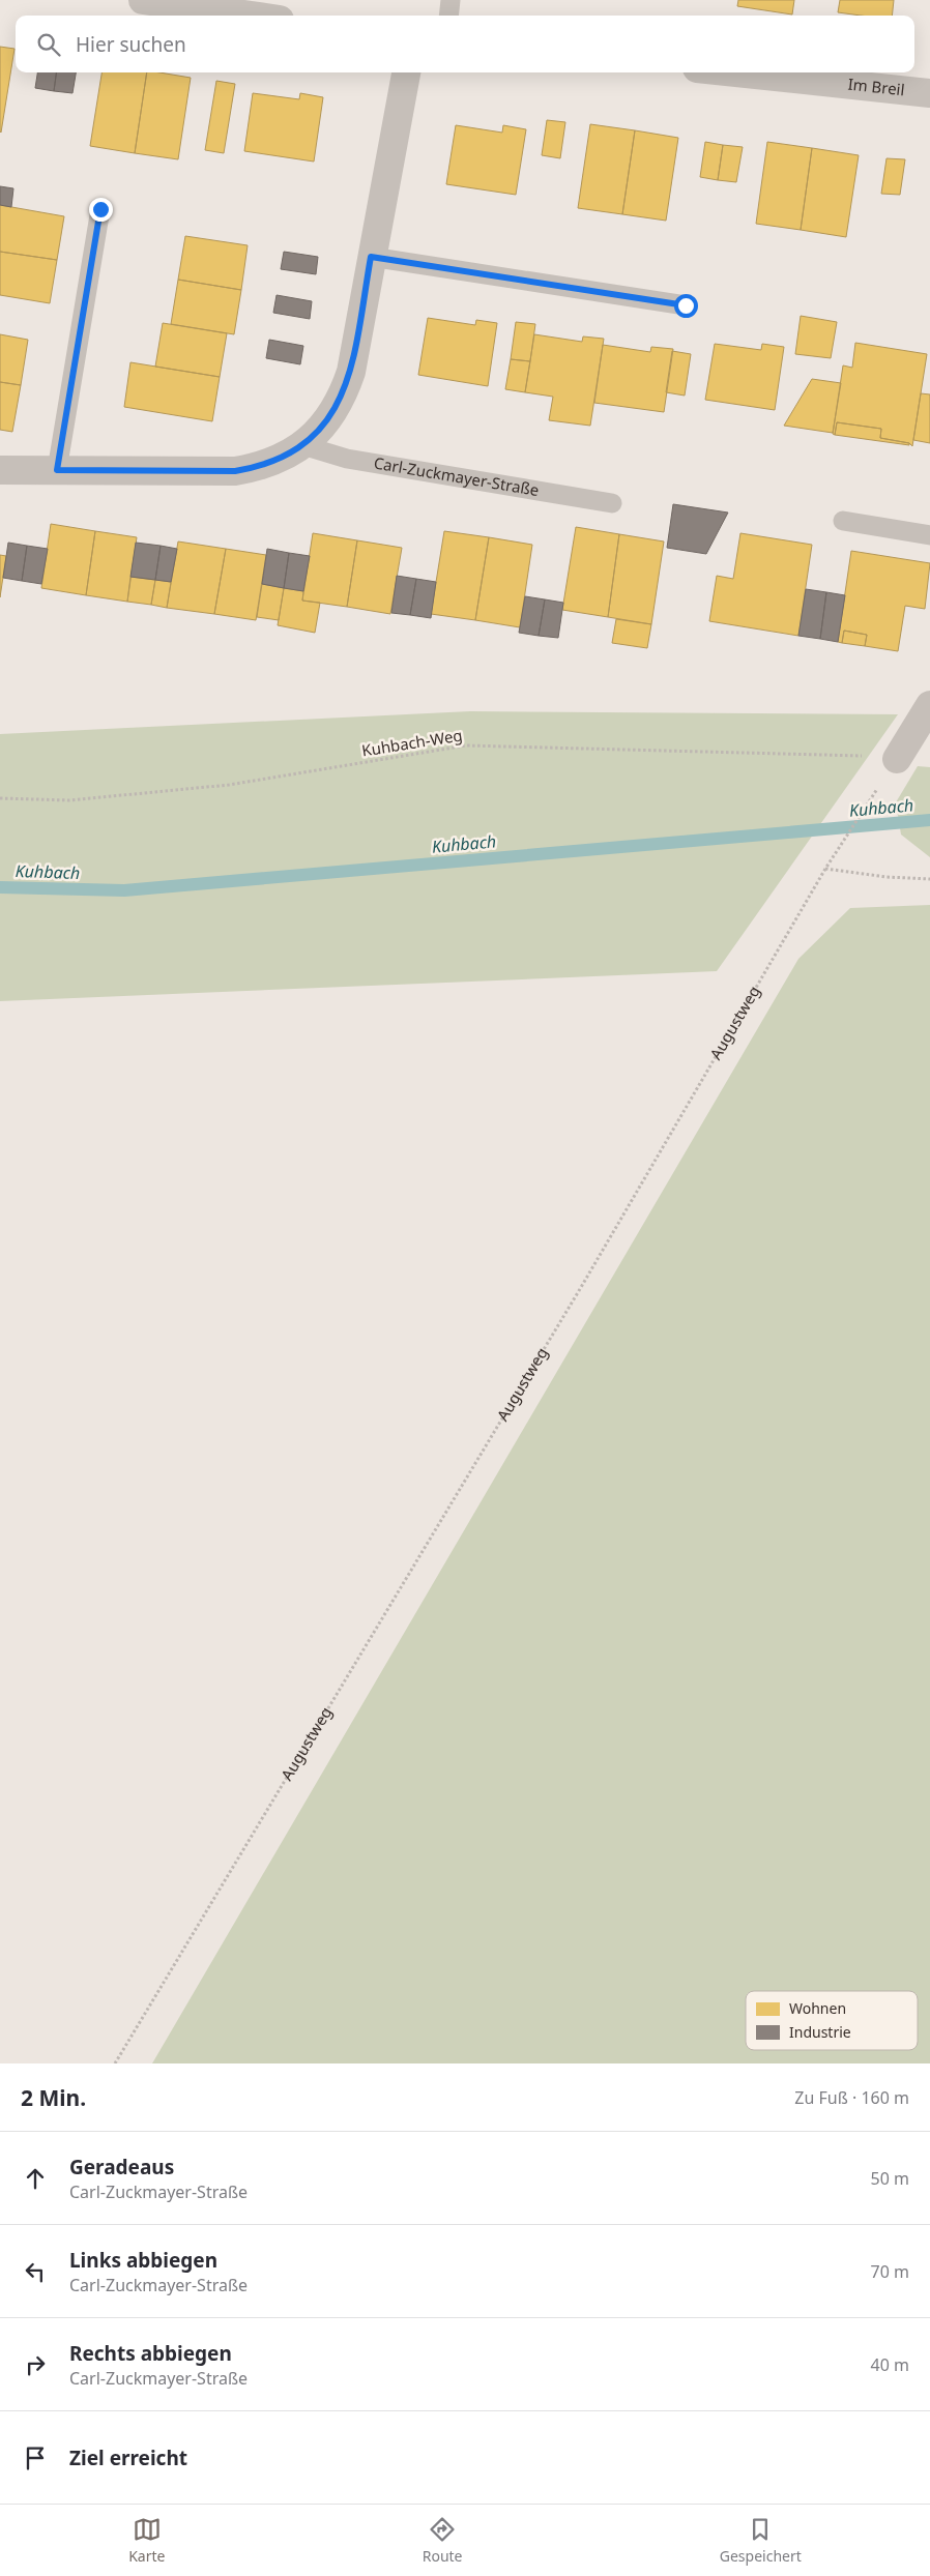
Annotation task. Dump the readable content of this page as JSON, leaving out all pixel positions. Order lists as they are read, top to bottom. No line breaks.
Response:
{"streets":{"street":["Im Breil"],"lane":["Carl-Zuckmayer-Straße"],"path":["Kuhbach-Weg","Augustweg"]},"water":["Kuhbach"],"legend":["Wohnen","Industrie"],"page":{"search":"Hier suchen","heading":["2 Min.","Zu Fuß · 160 m"],"list":[["Geradeaus","Carl-Zuckmayer-Straße","50 m"],["Links abbiegen","Carl-Zuckmayer-Straße","70 m"],["Rechts abbiegen","Carl-Zuckmayer-Straße","40 m"],"Ziel erreicht"],"nav":["Karte","Route","Gespeichert"]}}
